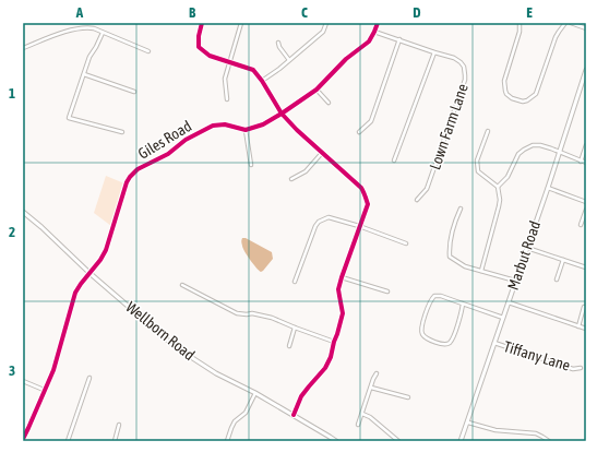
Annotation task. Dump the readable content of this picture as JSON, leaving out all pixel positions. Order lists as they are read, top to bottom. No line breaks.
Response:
{"streets":{"street":["Lown Farm Lane","Giles Road","Marbut Road","Wellborn Road","Tiffany Lane"]},"crossings":[["Giles Road","Wellborn Road"],["Marbut Road","Tiffany Lane"]],"grid":{"columns":["A","B","C","D","E"],"rows":["1","2","3"]}}
